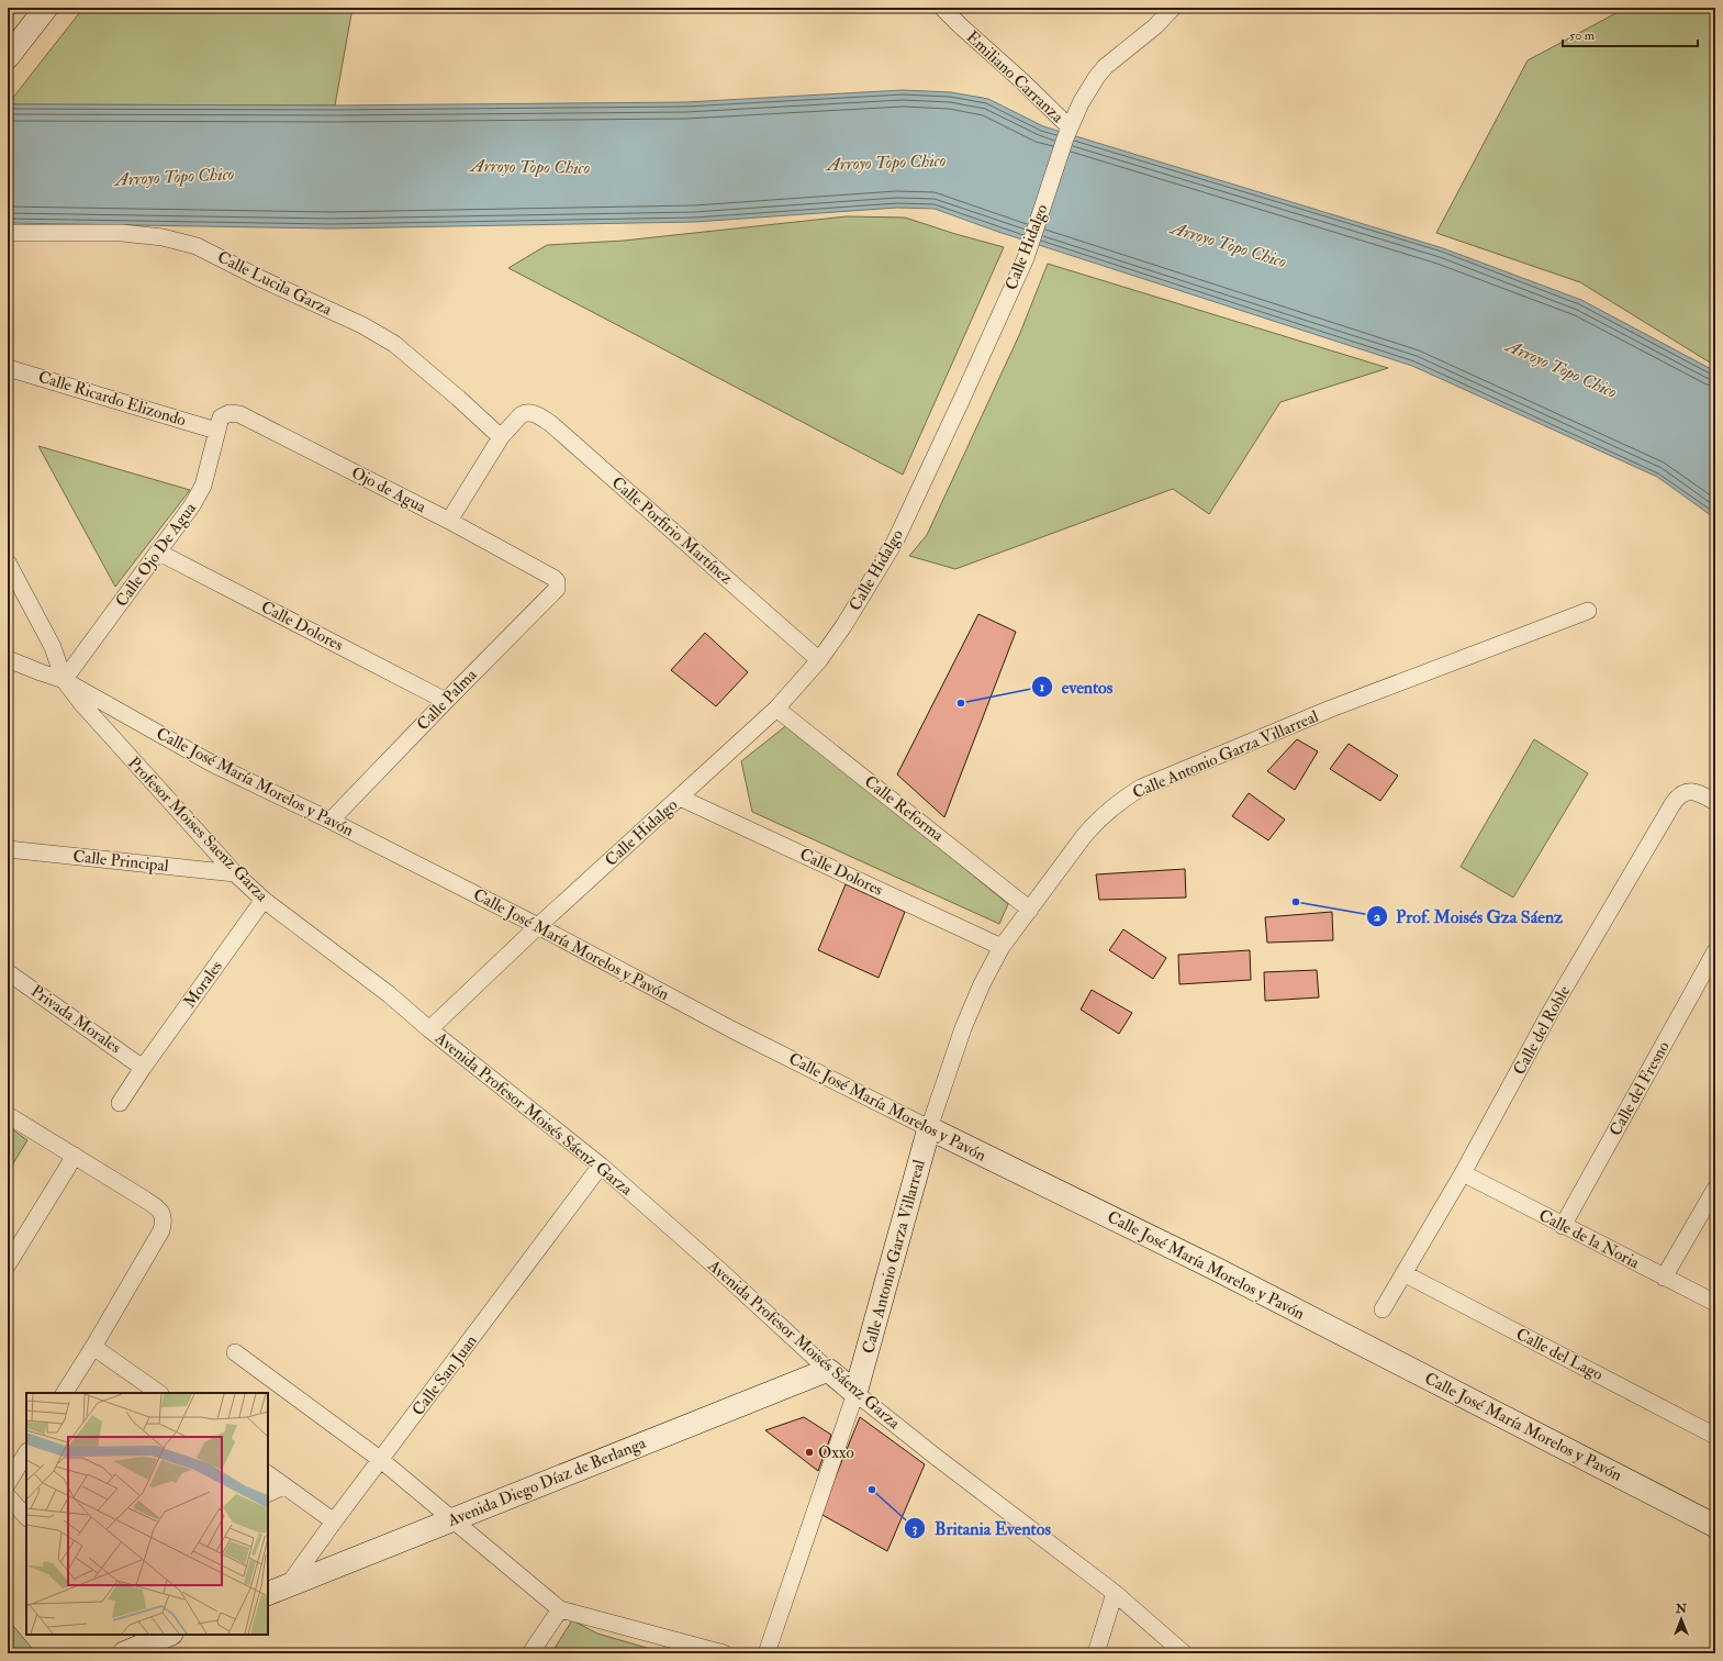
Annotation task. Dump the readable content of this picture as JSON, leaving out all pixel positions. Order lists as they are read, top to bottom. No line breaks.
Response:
{"streets":{"street":["Emiliano Carranza","Calle Hidalgo","Calle Lucila Garza","Calle Ricardo Elizondo","Ojo de Agua","Calle Porfirio Martínez","Calle Ojo De Agua","Calle Dolores","Calle Palma","Calle Antonio Garza Villarreal","Calle José María Morelos y Pavón","Calle Reforma","Profesor Moises Saenz Garza","Calle Principal","Morales","Privada Morales","Calle del Roble","Calle del Fresno","Avenida Profesor Moisés Sáenz Garza","Calle de la Noria","Calle del Lago","Calle San Juan","Avenida Diego Díaz de Berlanga"]},"crossings":[["Emiliano Carranza","Calle Hidalgo"],["Calle Hidalgo","Calle Porfirio Martínez"],["Calle Hidalgo","Calle Dolores"],["Calle Hidalgo","Calle José María Morelos y Pavón"],["Calle Hidalgo","Calle Reforma"],["Calle Hidalgo","Profesor Moises Saenz Garza"],["Calle Hidalgo","Avenida Profesor Moisés Sáenz Garza"],["Calle Lucila Garza","Calle Porfirio Martínez"],["Calle Ricardo Elizondo","Ojo de Agua"],["Calle Ricardo Elizondo","Calle Ojo De Agua"],["Ojo de Agua","Calle Ojo De Agua"],["Ojo de Agua","Calle Palma"],["Calle Ojo De Agua","Calle Dolores"],["Calle Ojo De Agua","Calle José María Morelos y Pavón"],["Calle Ojo De Agua","Profesor Moises Saenz Garza"],["Calle Dolores","Calle Palma"],["Calle Dolores","Calle Antonio Garza Villarreal"],["Calle Palma","Calle José María Morelos y Pavón"],["Calle Antonio Garza Villarreal","Calle José María Morelos y Pavón"],["Calle Antonio Garza Villarreal","Calle Reforma"],["Calle Antonio Garza Villarreal","Avenida Profesor Moisés Sáenz Garza"],["Calle José María Morelos y Pavón","Profesor Moises Saenz Garza"],["Profesor Moises Saenz Garza","Calle Principal"],["Profesor Moises Saenz Garza","Morales"],["Profesor Moises Saenz Garza","Avenida Profesor Moisés Sáenz Garza"],["Morales","Privada Morales"],["Calle del Roble","Calle de la Noria"],["Calle del Roble","Calle del Lago"],["Calle del Fresno","Calle de la Noria"],["Avenida Profesor Moisés Sáenz Garza","Calle San Juan"],["Avenida Profesor Moisés Sáenz Garza","Avenida Diego Díaz de Berlanga"],["Calle San Juan","Avenida Diego Díaz de Berlanga"]],"water":["Arroyo Topo Chico"],"places":["eventos","Prof. Moisés Gza Sáenz","Oxxo","Britania Eventos"],"scale_bar":"50 m","north":"top"}
